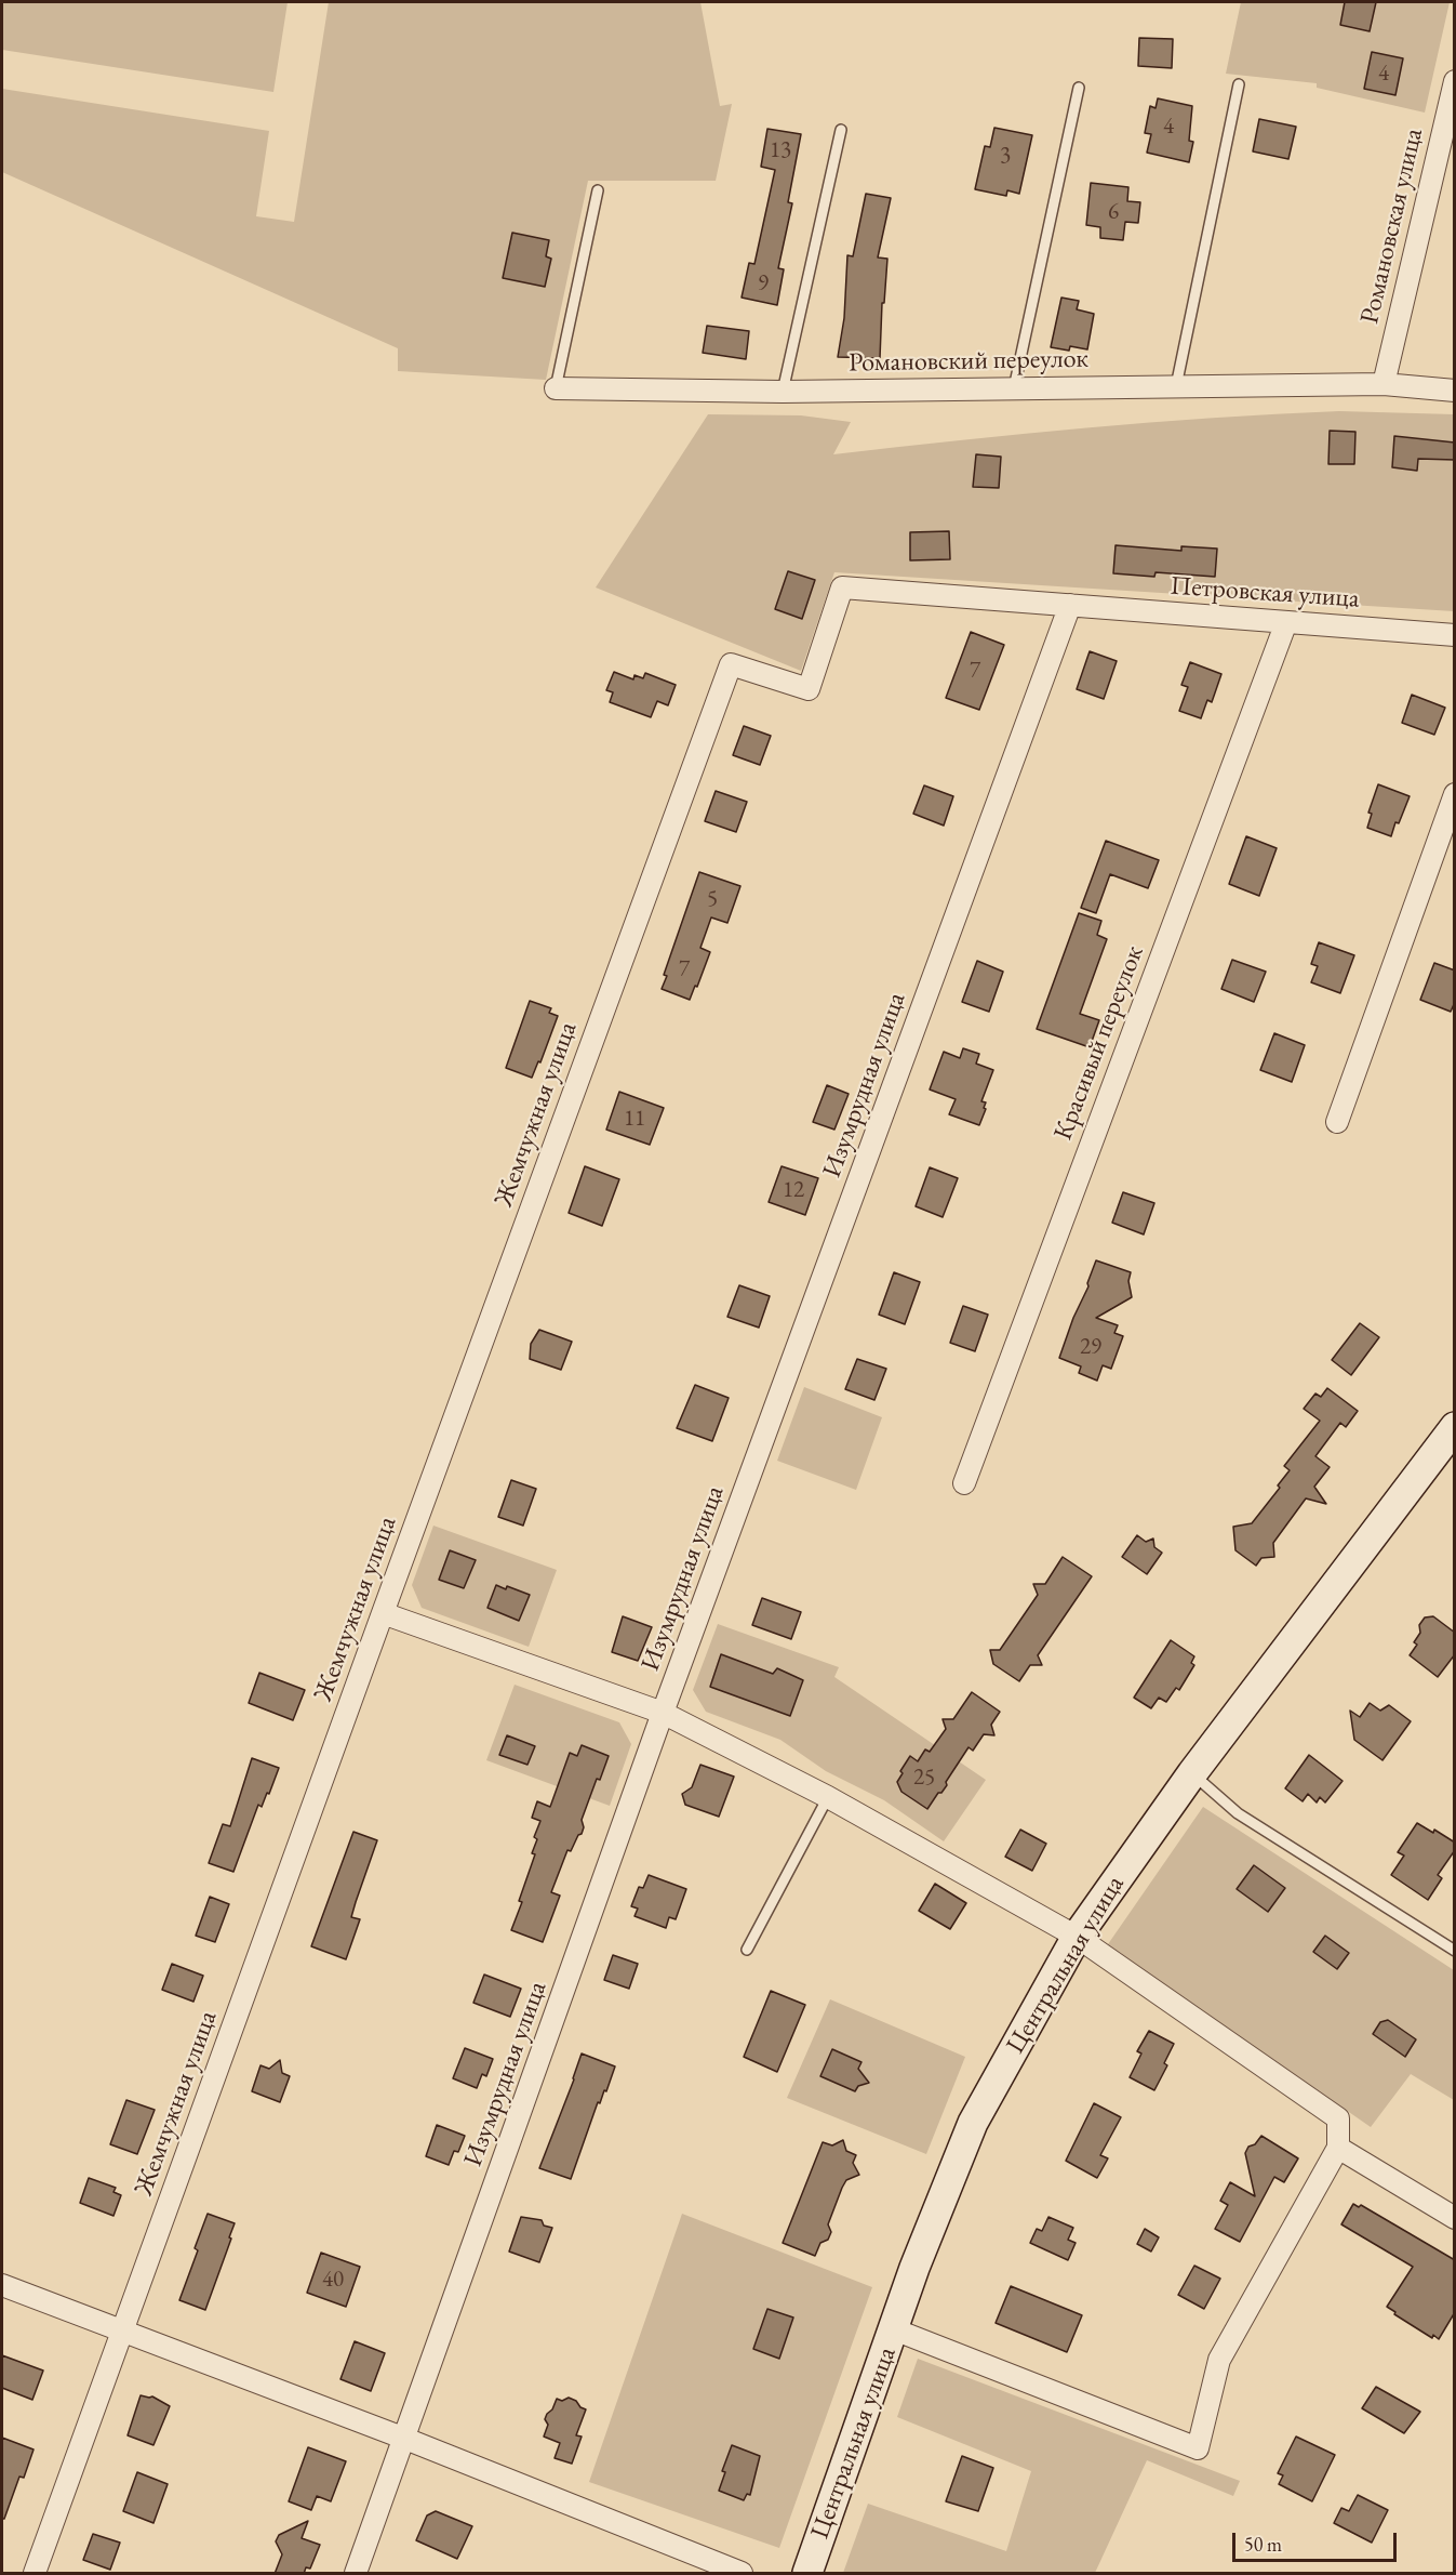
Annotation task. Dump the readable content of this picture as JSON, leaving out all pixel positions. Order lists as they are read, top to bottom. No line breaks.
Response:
{"streets":{"main road":["Центральная улица"],"street":["Романовская улица","Романовский переулок","Петровская улица","Красивый переулок","Изумрудная улица","Жемчужная улица"]},"crossings":[["Романовская улица","Романовский переулок"],["Петровская улица","Красивый переулок"],["Петровская улица","Изумрудная улица"],["Петровская улица","Жемчужная улица"]],"house_numbers":["4","4","13","3","6","9","7","5","7","11","12","29","25","40"],"scale_bar":"50 m"}
